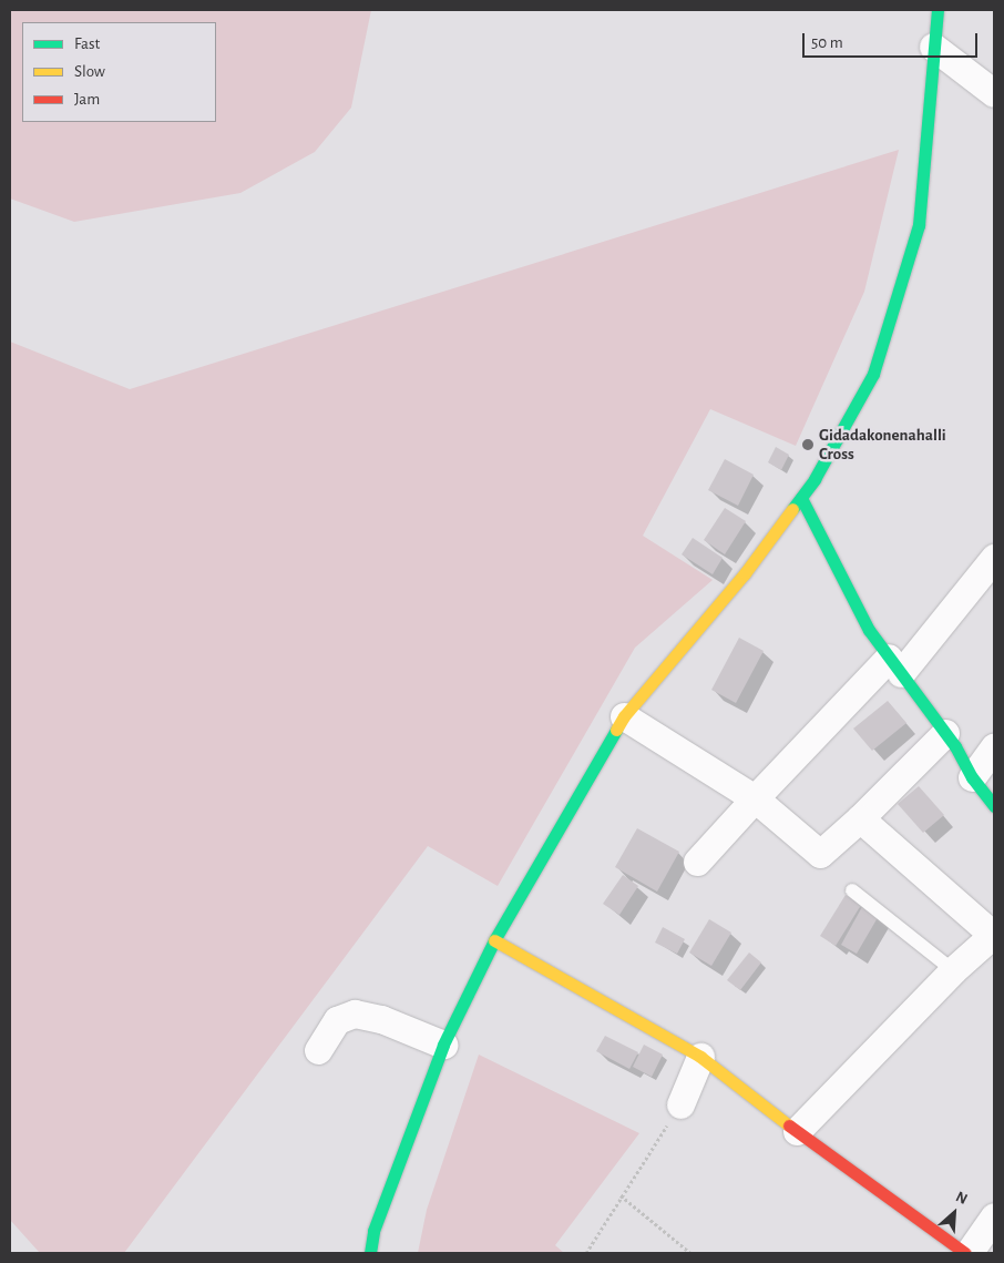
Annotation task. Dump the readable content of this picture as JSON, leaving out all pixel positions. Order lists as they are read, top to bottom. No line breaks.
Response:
{"places":["Gidadakonenahalli Cross"],"legend":["Fast","Slow","Jam"],"scale_bar":"50 m","north":"top right"}
